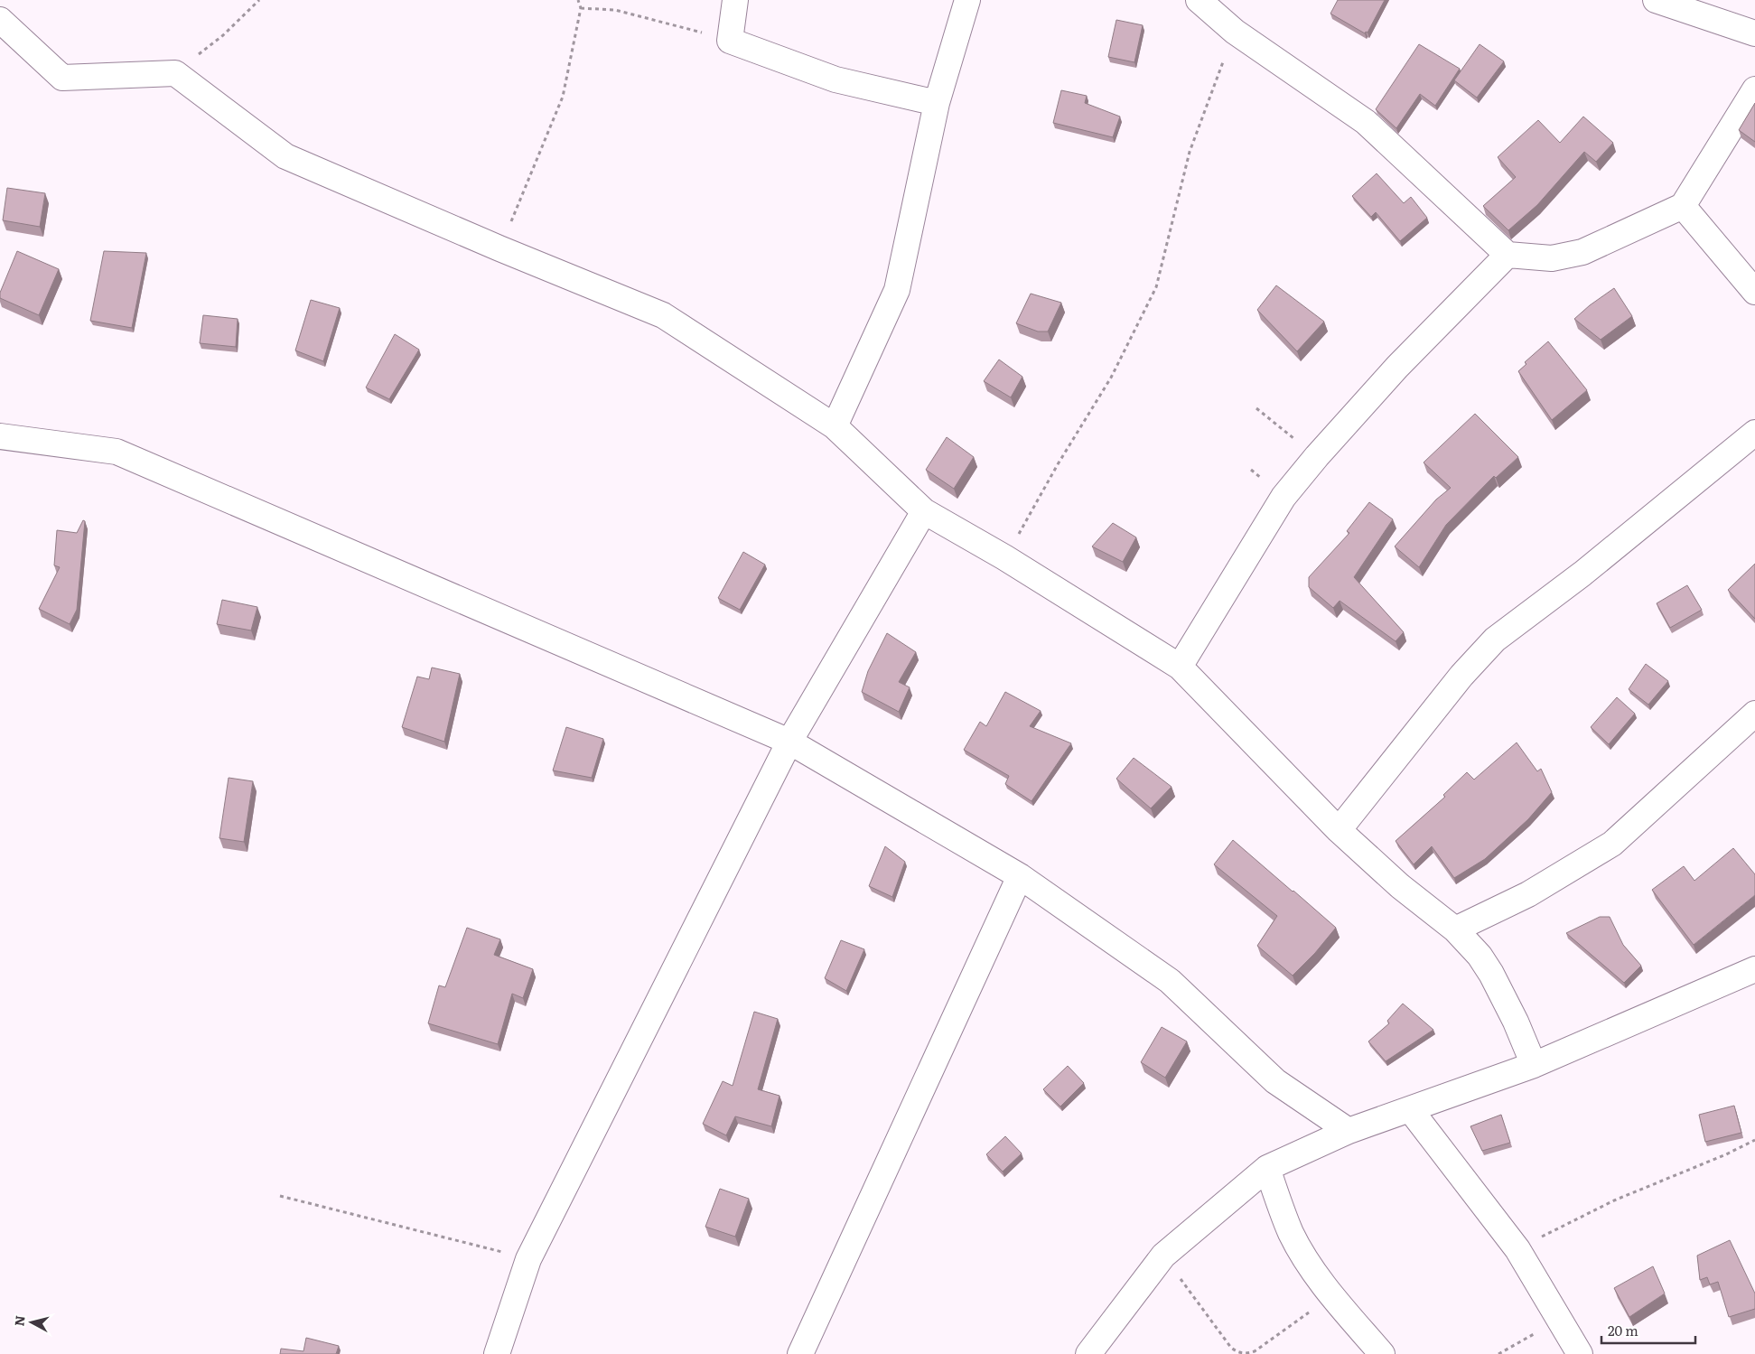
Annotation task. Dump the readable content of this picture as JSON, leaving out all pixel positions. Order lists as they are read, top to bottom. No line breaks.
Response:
{"scale_bar":"20 m","north":"left"}
